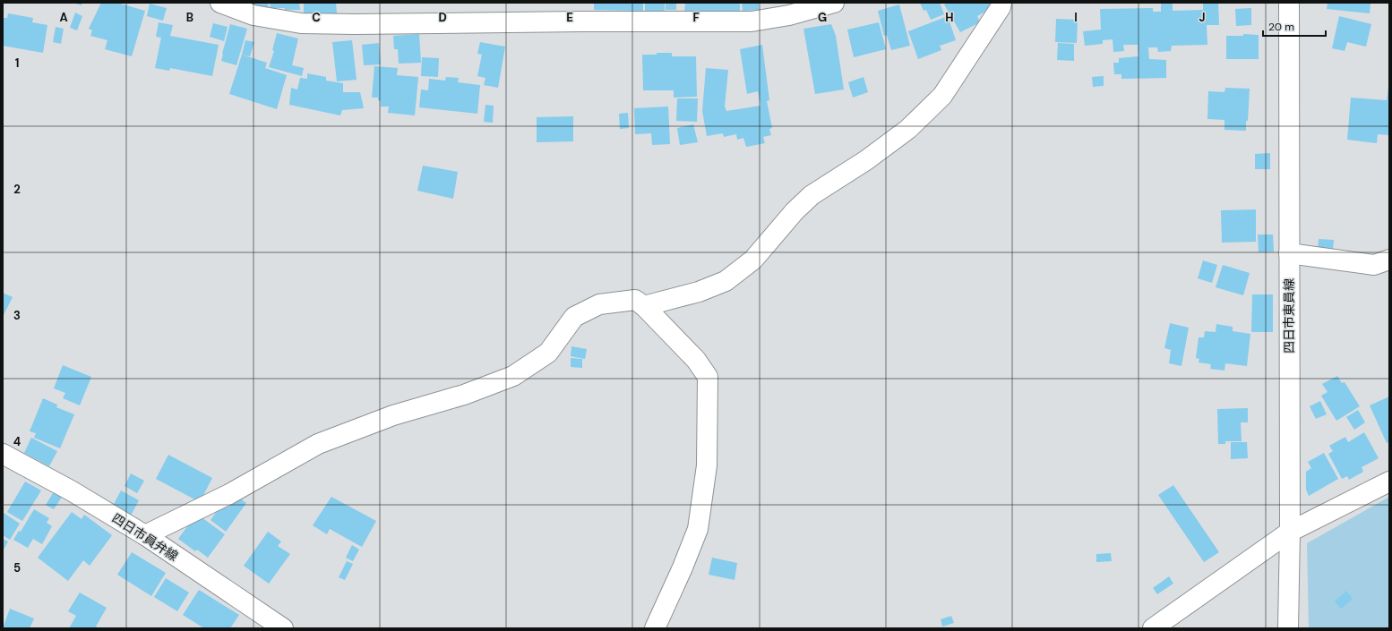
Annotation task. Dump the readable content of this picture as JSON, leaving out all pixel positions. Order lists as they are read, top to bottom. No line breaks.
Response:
{"streets":{"street":["四日市東員線","四日市員弁線"]},"scale_bar":"20 m","grid":{"columns":["A","B","C","D","E","F","G","H","I","J"],"rows":["1","2","3","4","5"]}}
